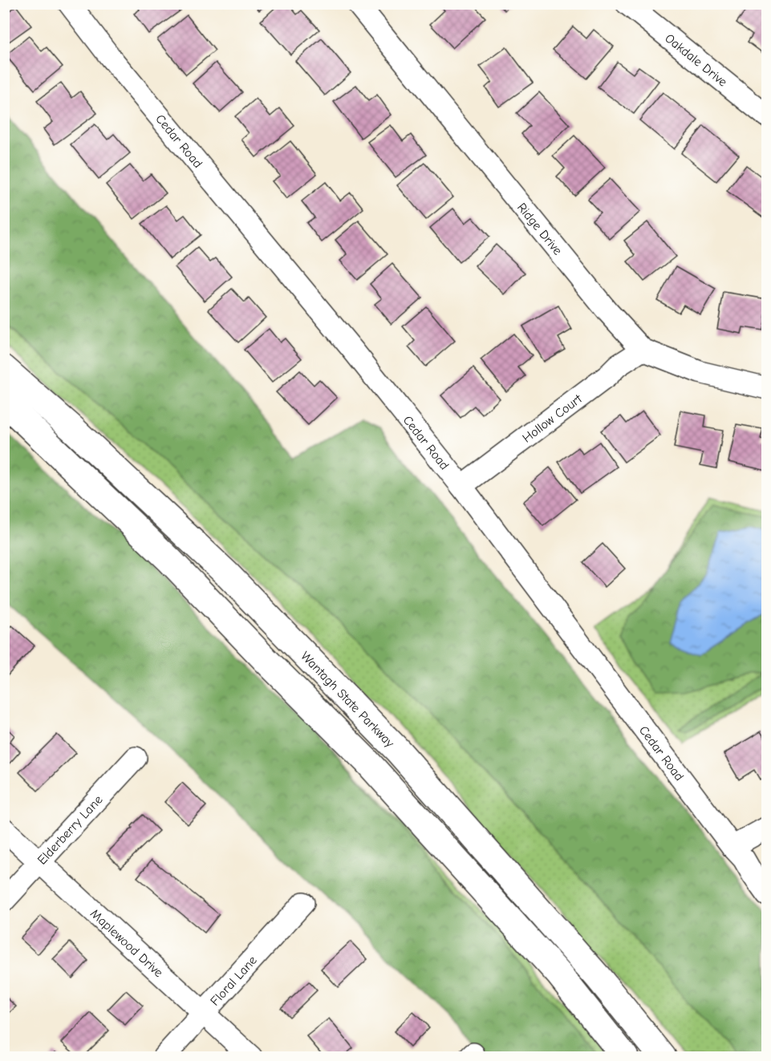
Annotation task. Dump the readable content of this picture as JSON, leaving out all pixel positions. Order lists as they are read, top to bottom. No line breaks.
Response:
{"streets":{"highway":["Wantagh State Parkway"],"street":["Oakdale Drive","Cedar Road","Ridge Drive","Hollow Court","Elderberry Lane","Maplewood Drive","Floral Lane"]},"crossings":[["Cedar Road","Hollow Court"],["Ridge Drive","Hollow Court"],["Elderberry Lane","Maplewood Drive"],["Maplewood Drive","Floral Lane"]]}
